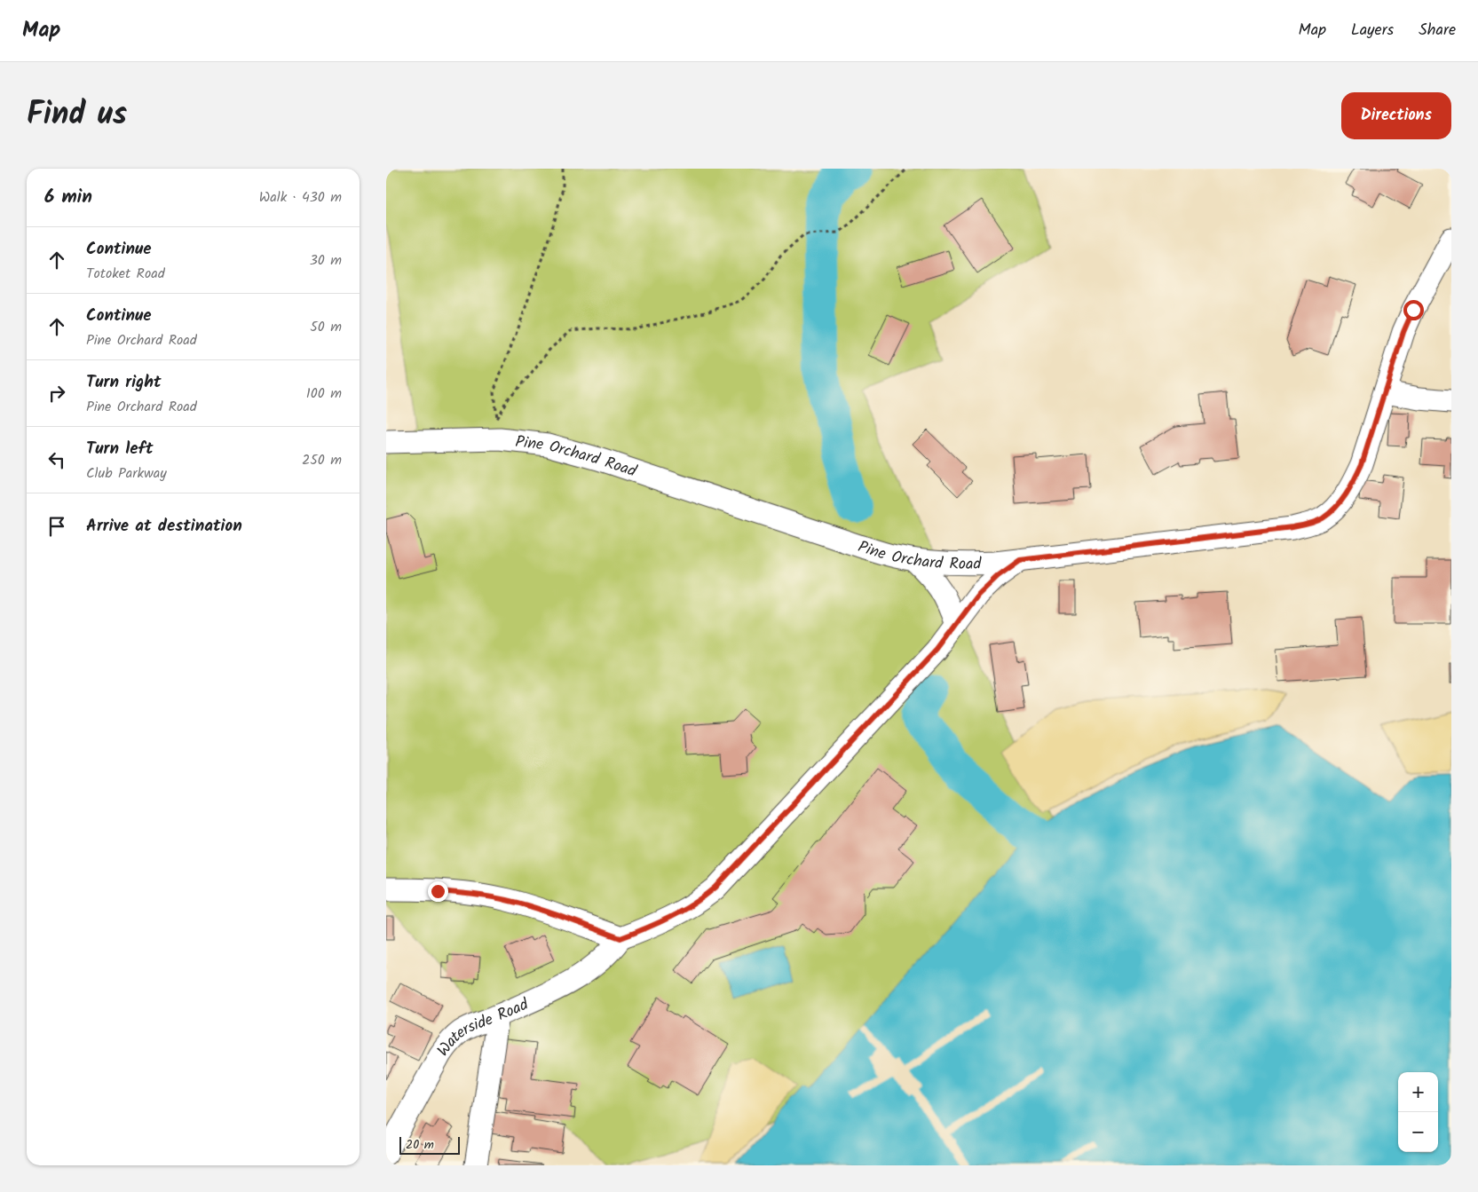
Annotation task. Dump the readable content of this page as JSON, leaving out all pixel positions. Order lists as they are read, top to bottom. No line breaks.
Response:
{"streets":{"street":["Pine Orchard Road","Waterside Road"]},"scale_bar":"20 m","page":{"header":"Map","nav":["Map","Layers","Share"],"title":"Find us","buttons":"Directions","heading":["6 min","Walk · 430 m"],"list":[["Continue","Totoket Road","30 m"],["Continue","Pine Orchard Road","50 m"],["Turn right","Pine Orchard Road","100 m"],["Turn left","Club Parkway","250 m"],"Arrive at destination"],"map_buttons":["+","−"],"scale":"20 m"}}
